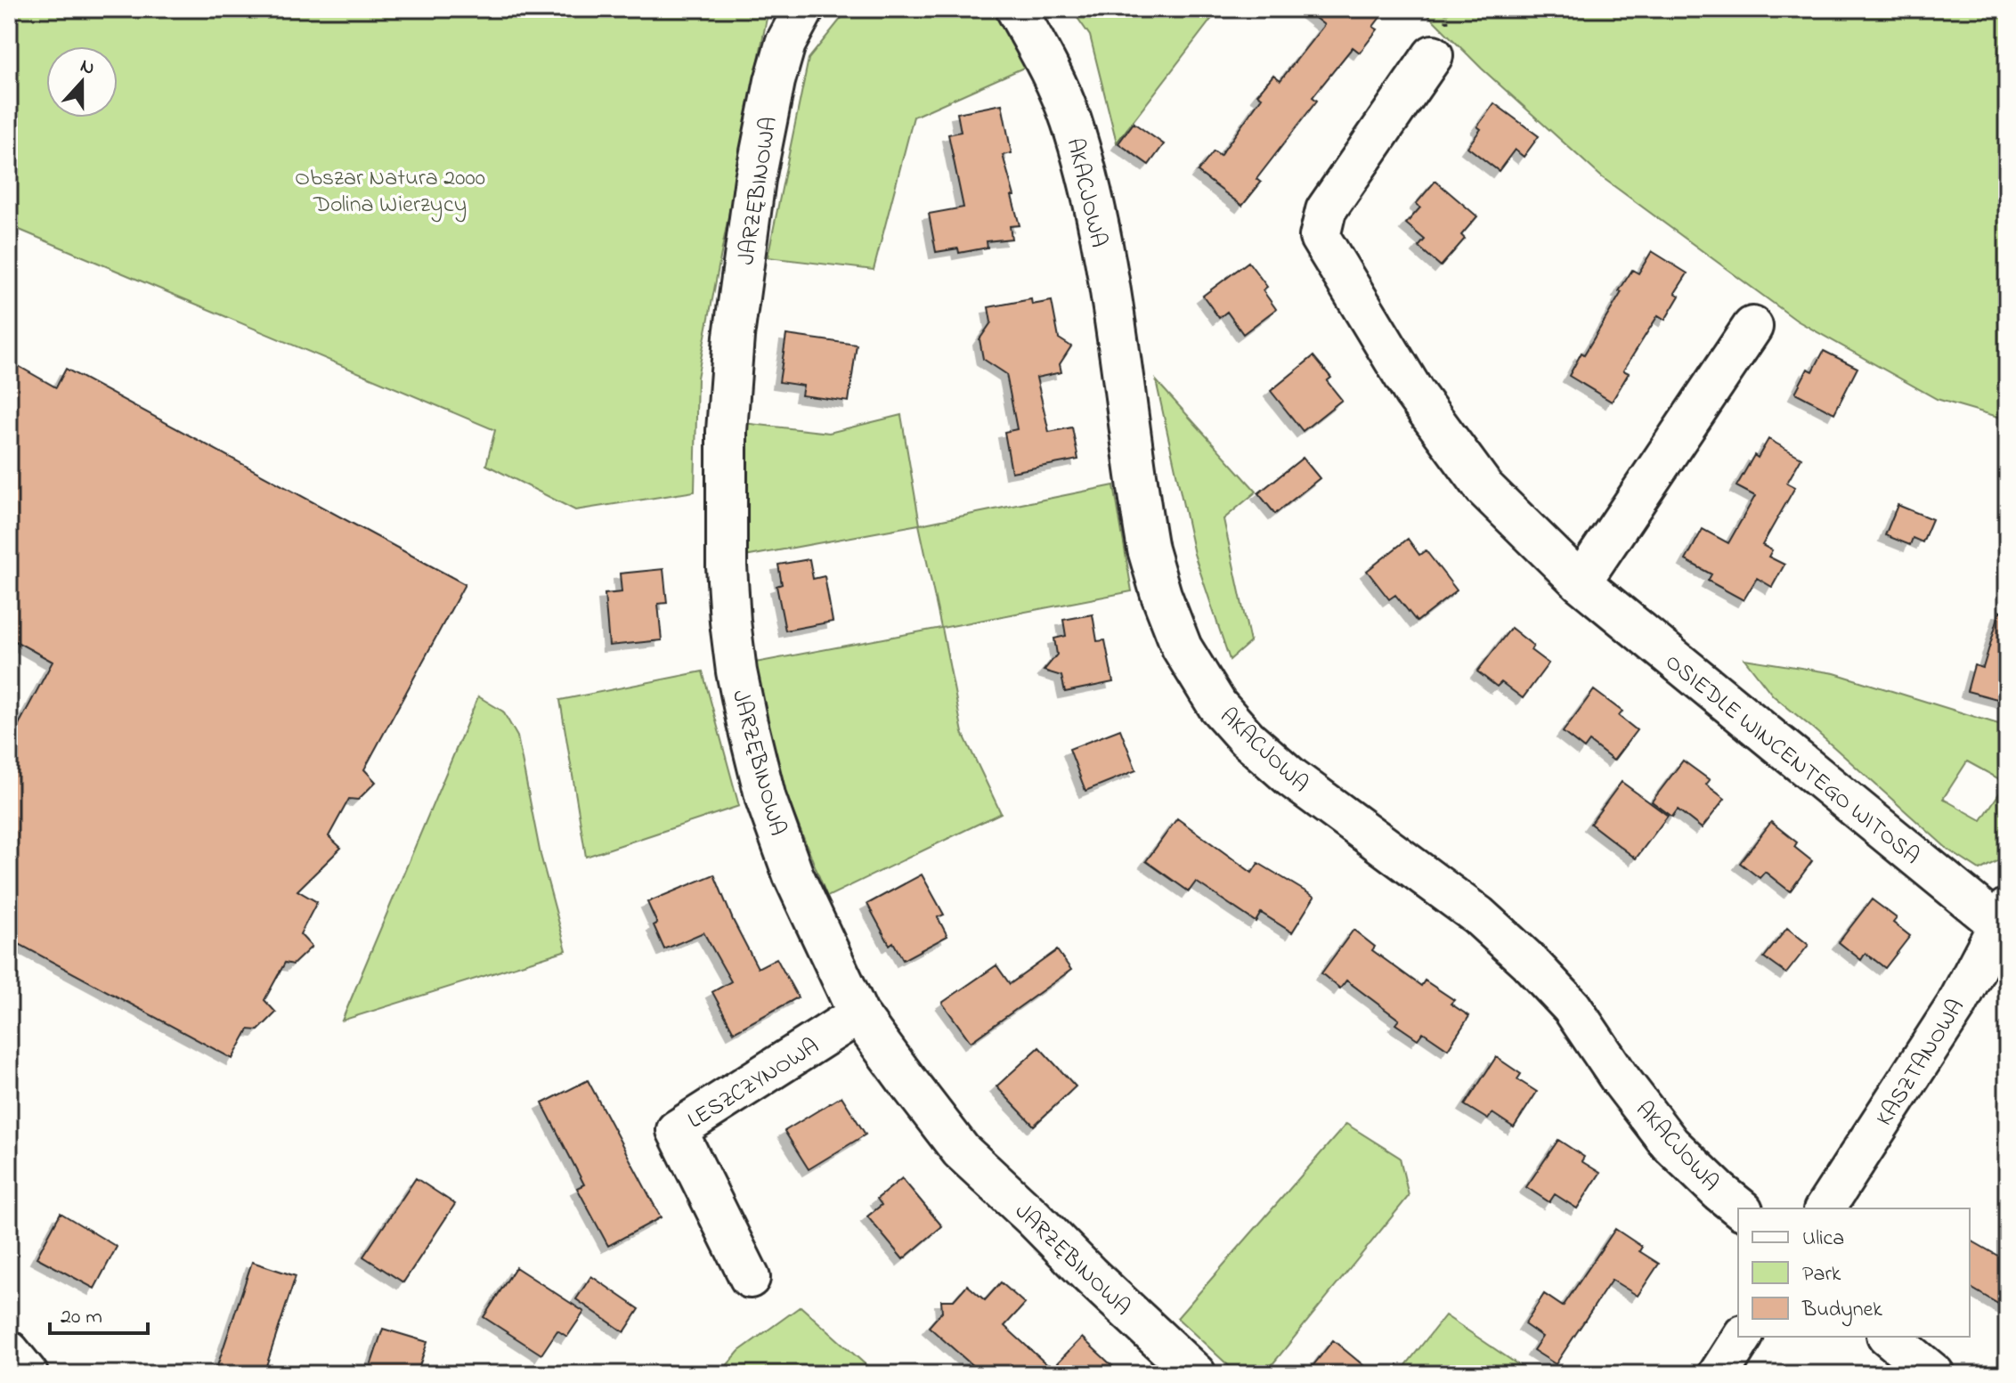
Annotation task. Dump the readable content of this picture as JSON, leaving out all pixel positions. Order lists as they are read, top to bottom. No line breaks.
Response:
{"streets":{"street":["JARZĘBINOWA","AKACJOWA","OSIEDLE WINCENTEGO WITOSA","KASZTANOWA","LESZCZYNOWA"]},"crossings":[["JARZĘBINOWA","LESZCZYNOWA"],["OSIEDLE WINCENTEGO WITOSA","KASZTANOWA"]],"parks":["Obszar Natura 2000 Dolina Wierzycy"],"legend":["Ulica","Park","Budynek"],"scale_bar":"20 m","north":"top"}
